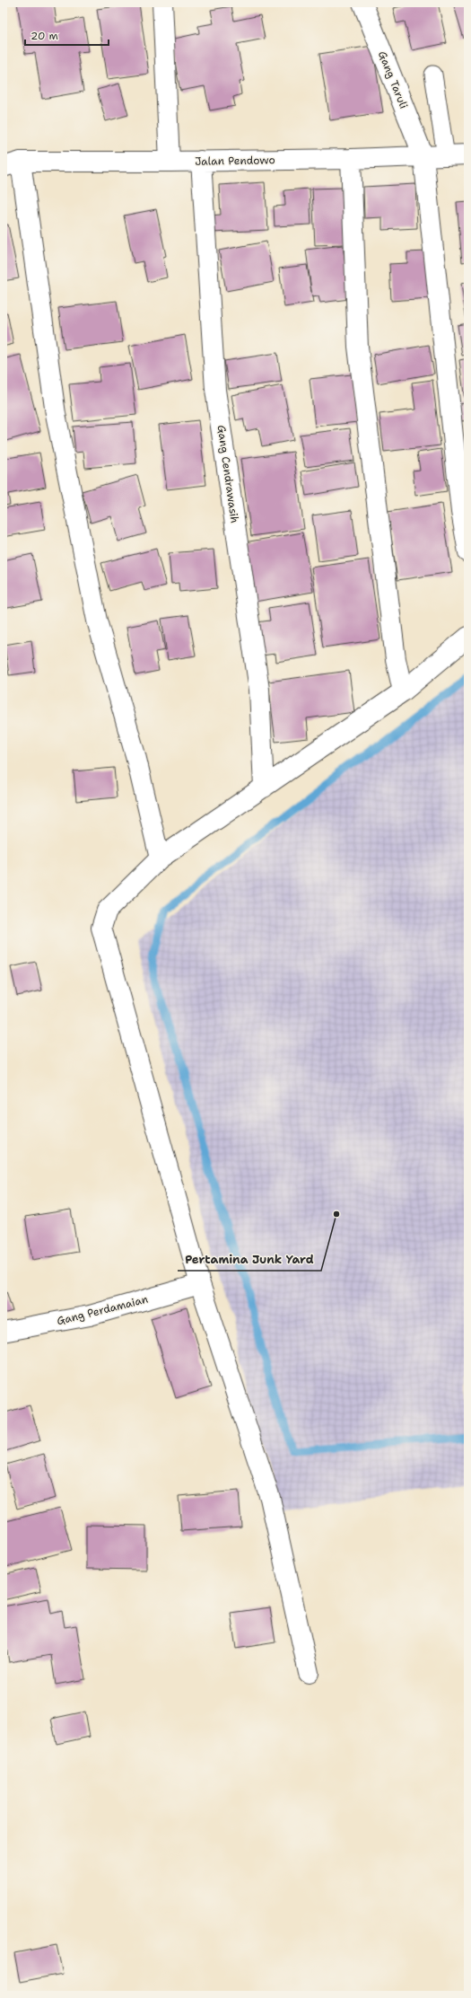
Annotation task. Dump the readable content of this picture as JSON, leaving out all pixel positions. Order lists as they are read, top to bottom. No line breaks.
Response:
{"streets":{"street":["Gang Taruli","Jalan Pendowo","Gang Cendrawasih","Gang Perdamaian"]},"crossings":[["Gang Taruli","Jalan Pendowo"],["Jalan Pendowo","Gang Cendrawasih"]],"places":["Pertamina Junk Yard"],"scale_bar":"20 m"}
